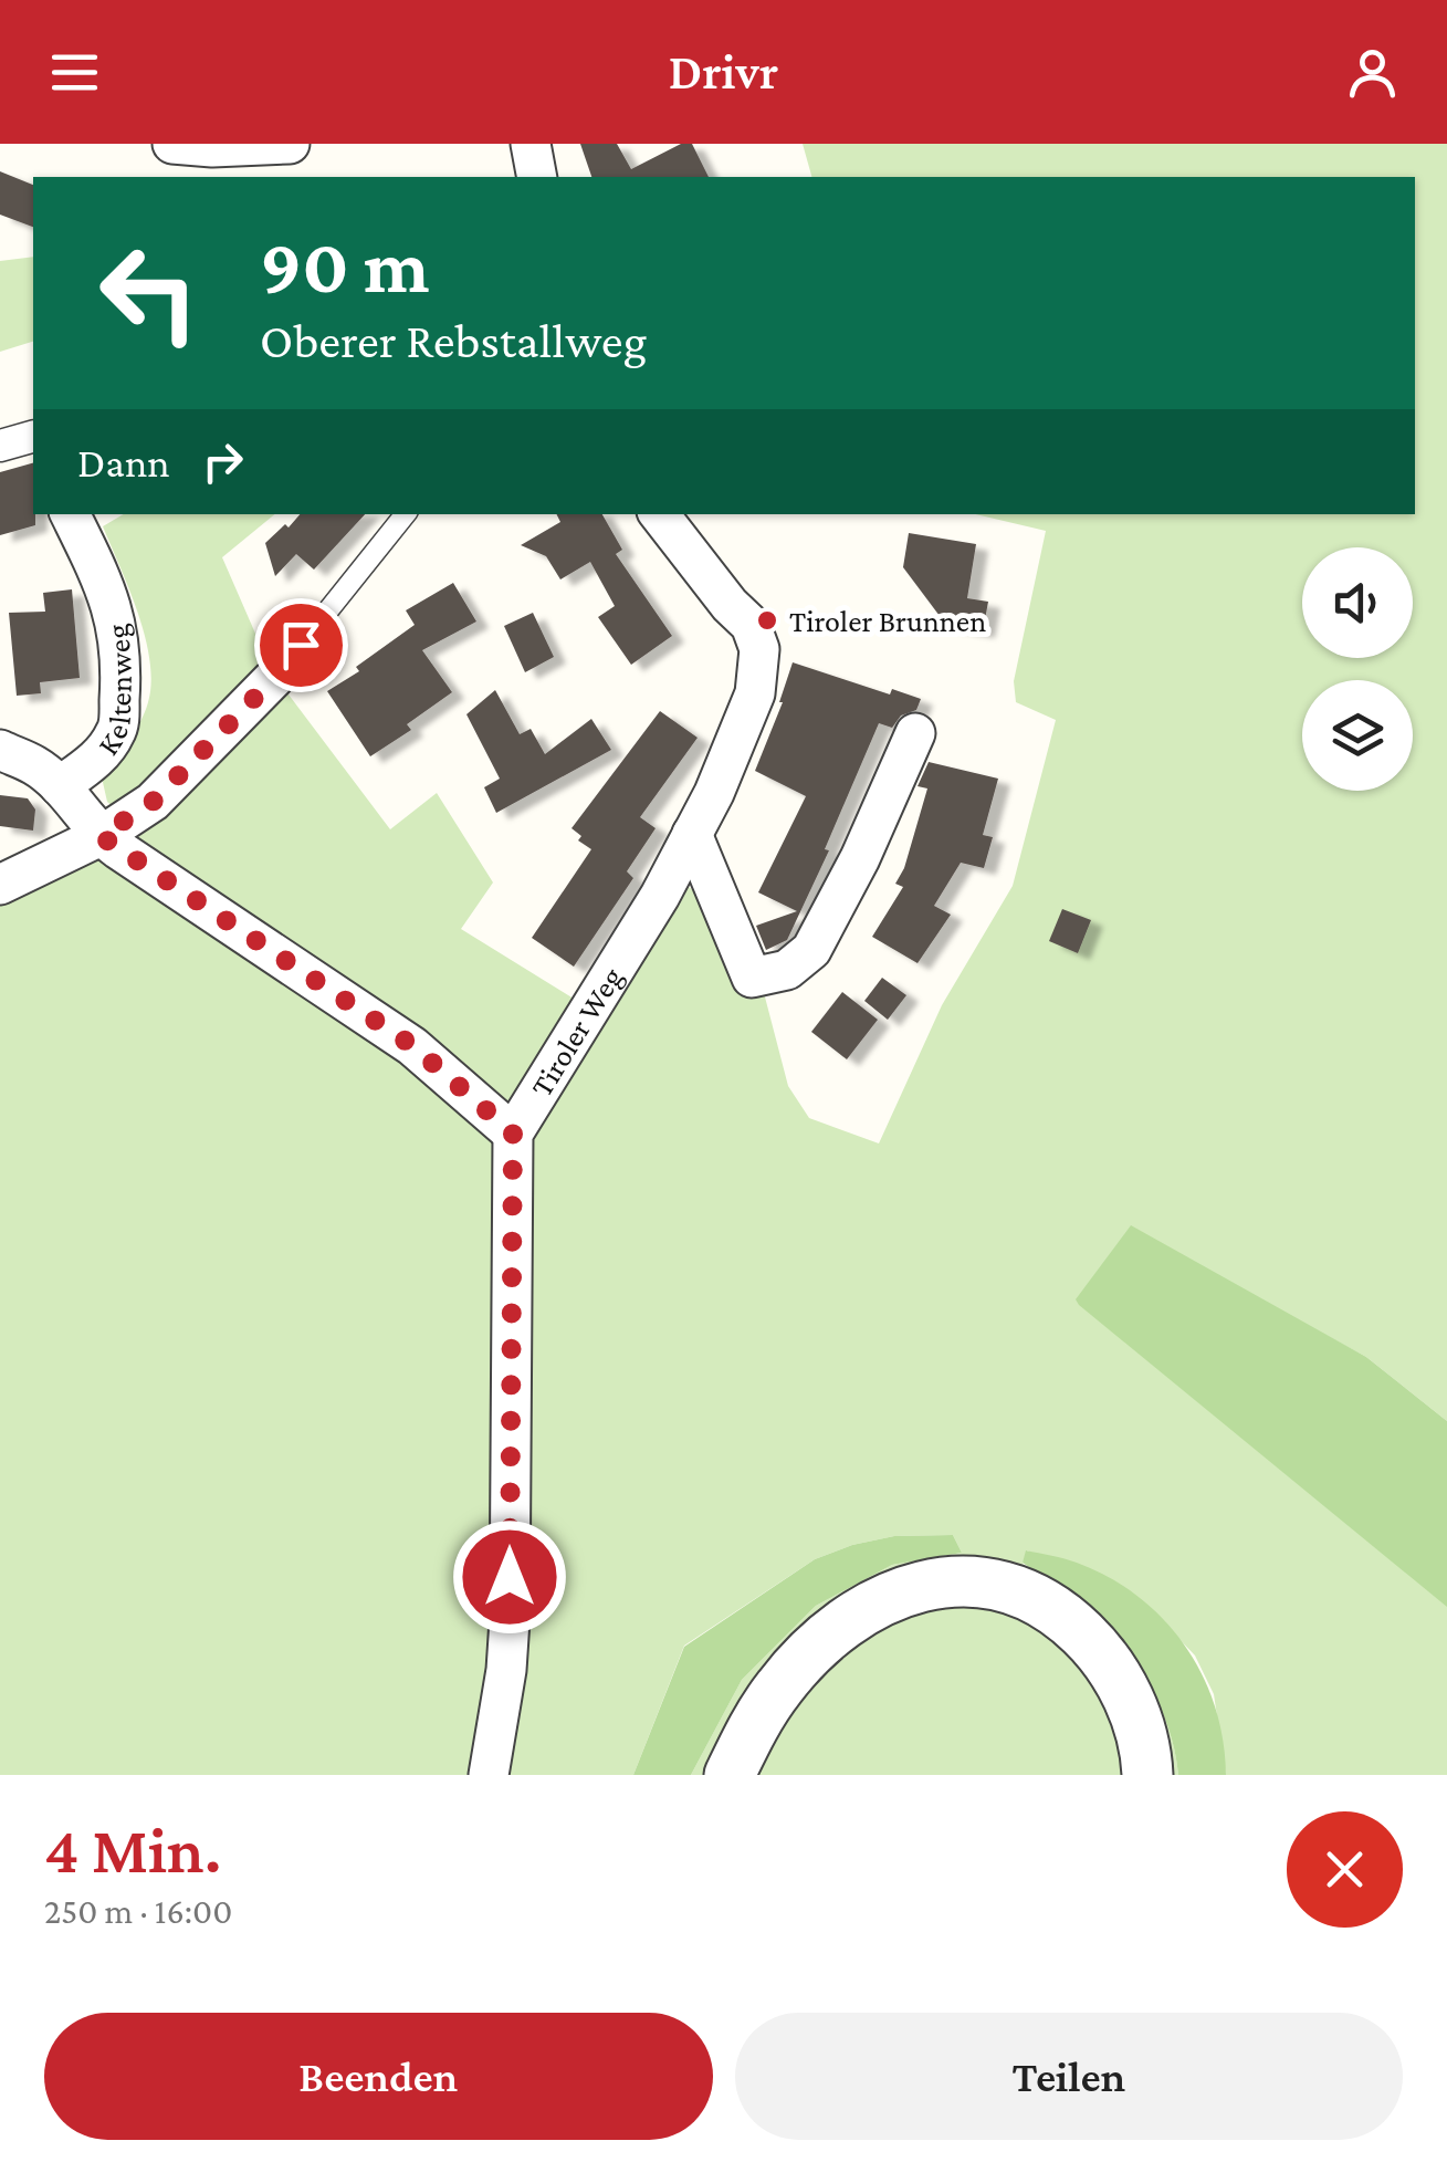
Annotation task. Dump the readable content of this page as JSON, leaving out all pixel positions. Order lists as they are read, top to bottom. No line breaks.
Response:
{"streets":{"street":["Keltenweg","Tiroler Weg"]},"places":["Tiroler Brunnen"],"page":{"header":"Drivr","turn":["90 m","Oberer Rebstallweg"],"then":"Dann","heading":["4 Min.","250 m · 16:00"],"buttons":["Beenden","Teilen"]}}
